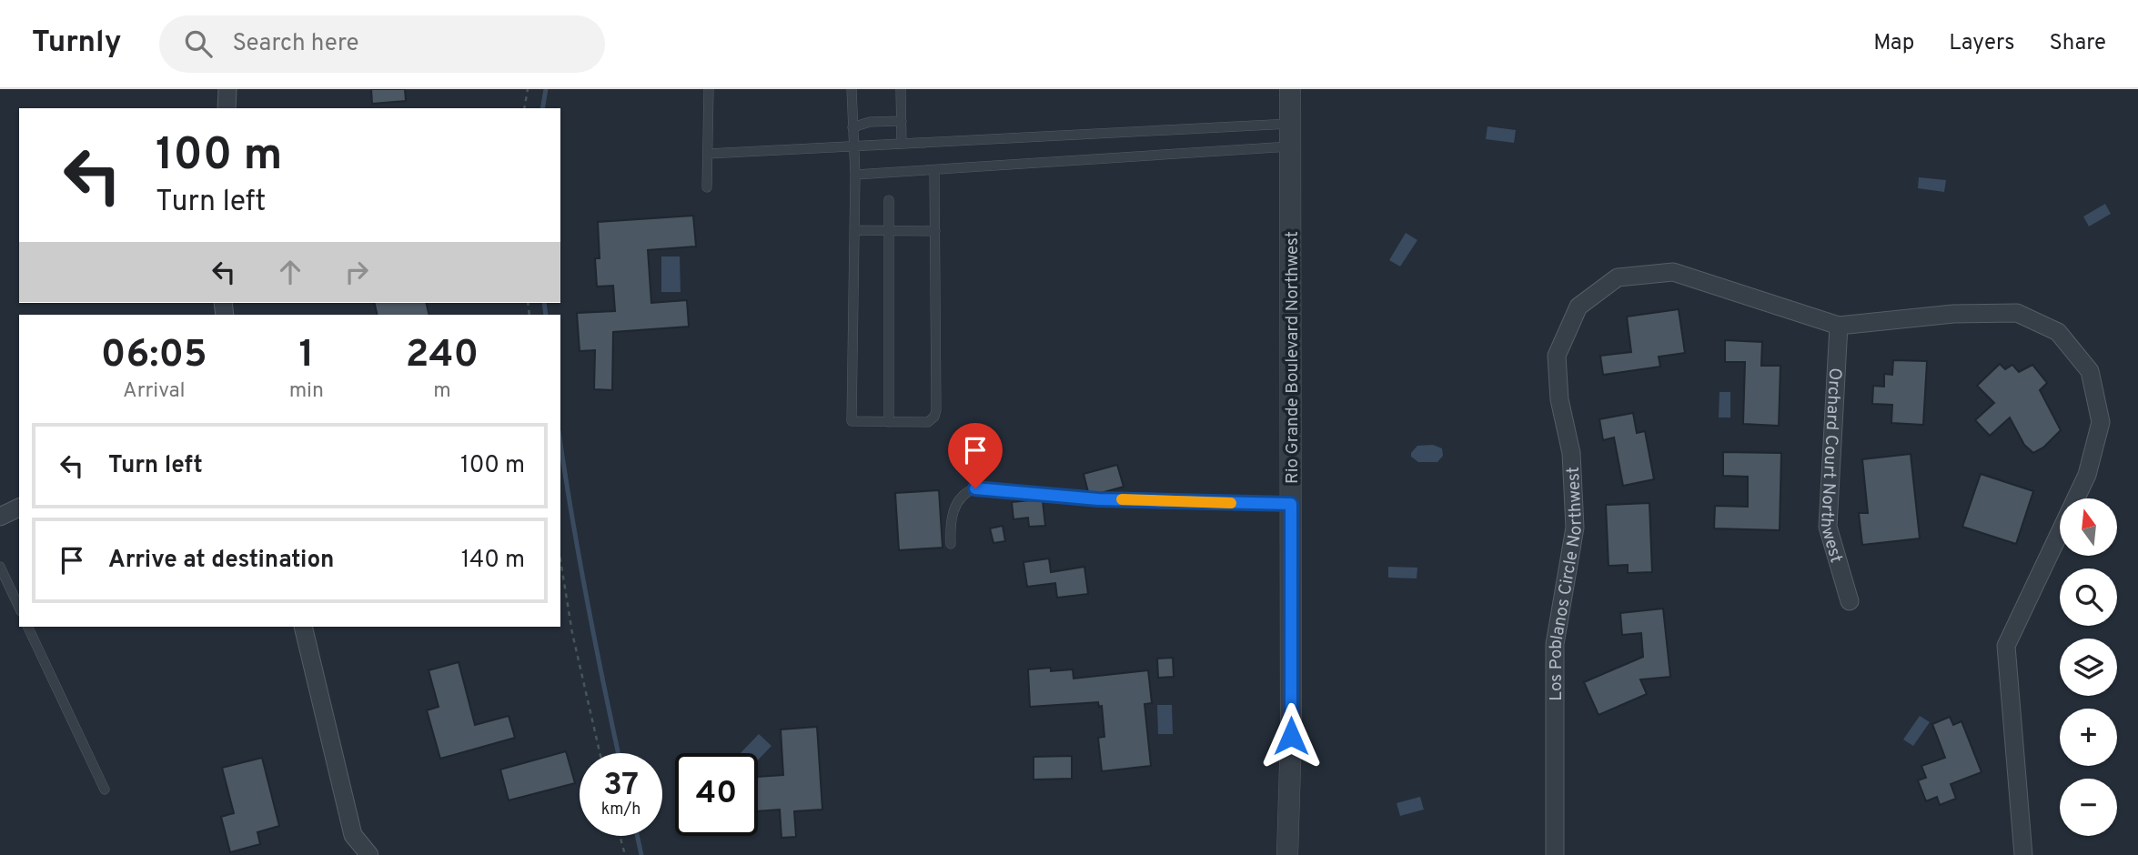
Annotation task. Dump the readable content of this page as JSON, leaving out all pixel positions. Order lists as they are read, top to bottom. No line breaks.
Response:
{"streets":{"street":["Rio Grande Boulevard Northwest","Orchard Court Northwest","Los Poblanos Circle Northwest"]},"crossings":[["Orchard Court Northwest","Los Poblanos Circle Northwest"]],"north":"top","page":{"header":"Turnly","search":"Search here","nav":["Map","Layers","Share"],"turn":["100 m","Turn left"],"eta":["06:05","Arrival","1","min","240","m"],"list":[{"name":"Turn left","value":"100 m"},{"name":"Arrive at destination","value":"140 m"}],"map_buttons":["+","−"],"speed":"37 km/h","limit":"40"}}
